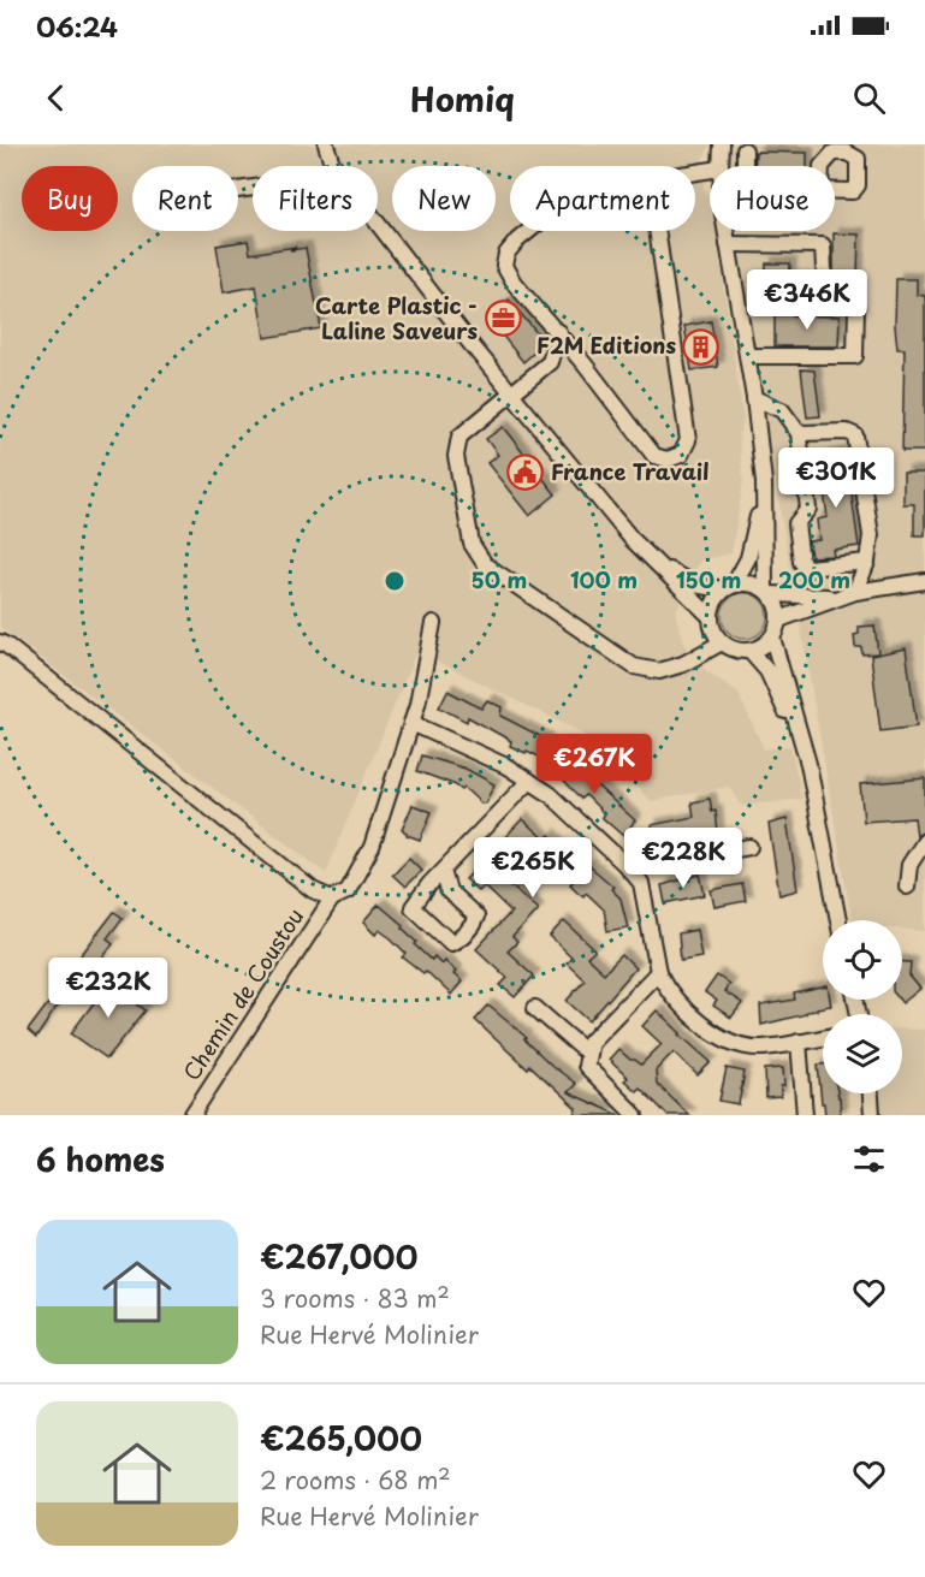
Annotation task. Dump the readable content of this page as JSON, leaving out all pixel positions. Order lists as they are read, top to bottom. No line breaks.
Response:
{"streets":{"street":["Chemin de Coustou"]},"places":{"office":["Carte Plastic - Laline Saveurs"],"building":["F2M Editions"],"public building":["France Travail"]},"page":{"status":"06:24","header":"Homiq","chip":["Buy","Rent","Filters","New","Apartment","House"],"price":["€346K","€301K","€267K","€228K","€265K","€232K"],"heading":"6 homes","list":[{"name":"€267,000","note":"3 rooms · 83 m² · Rue Hervé Molinier"},{"name":"€265,000","note":"2 rooms · 68 m² · Rue Hervé Molinier"}]},"rings":["50 m","100 m","150 m","200 m"]}
